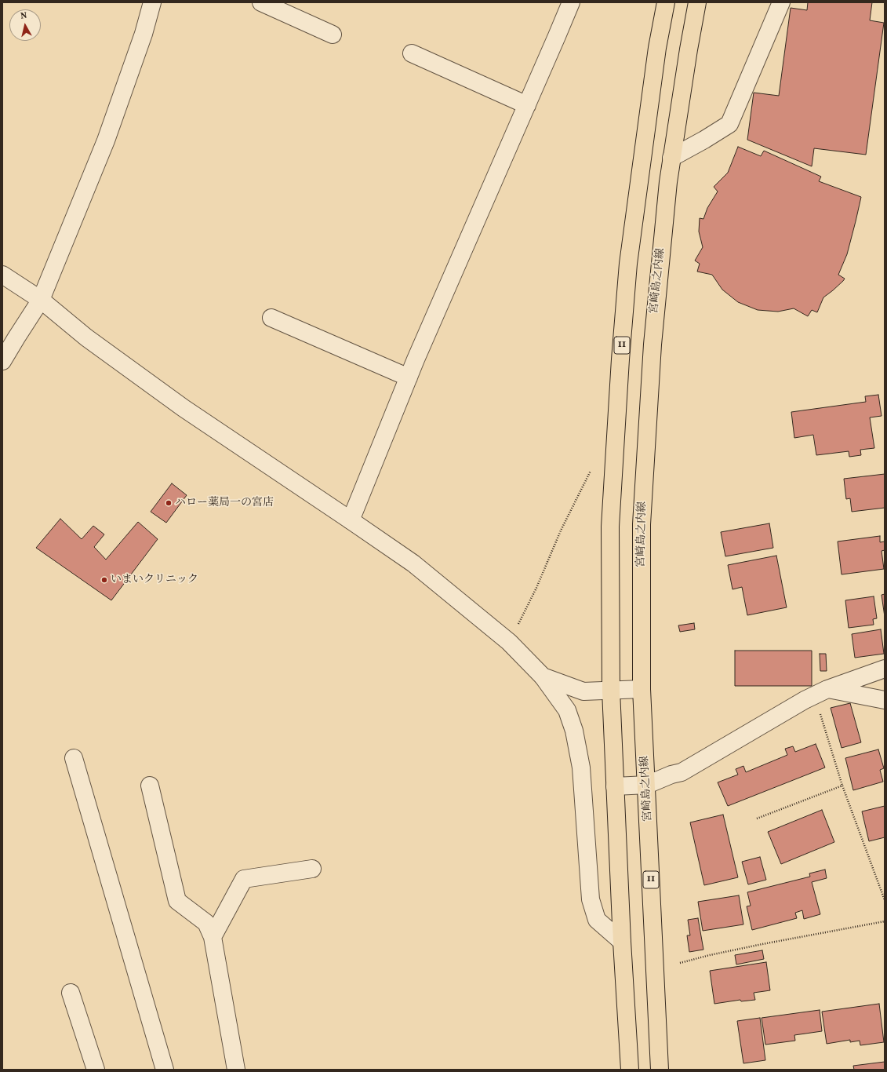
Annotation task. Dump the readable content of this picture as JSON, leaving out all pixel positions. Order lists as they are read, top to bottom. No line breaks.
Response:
{"streets":{"main road":["宮崎島之内線","11"]},"places":["ハロー薬局一の宮店","いまいクリニック"],"north":"top"}
